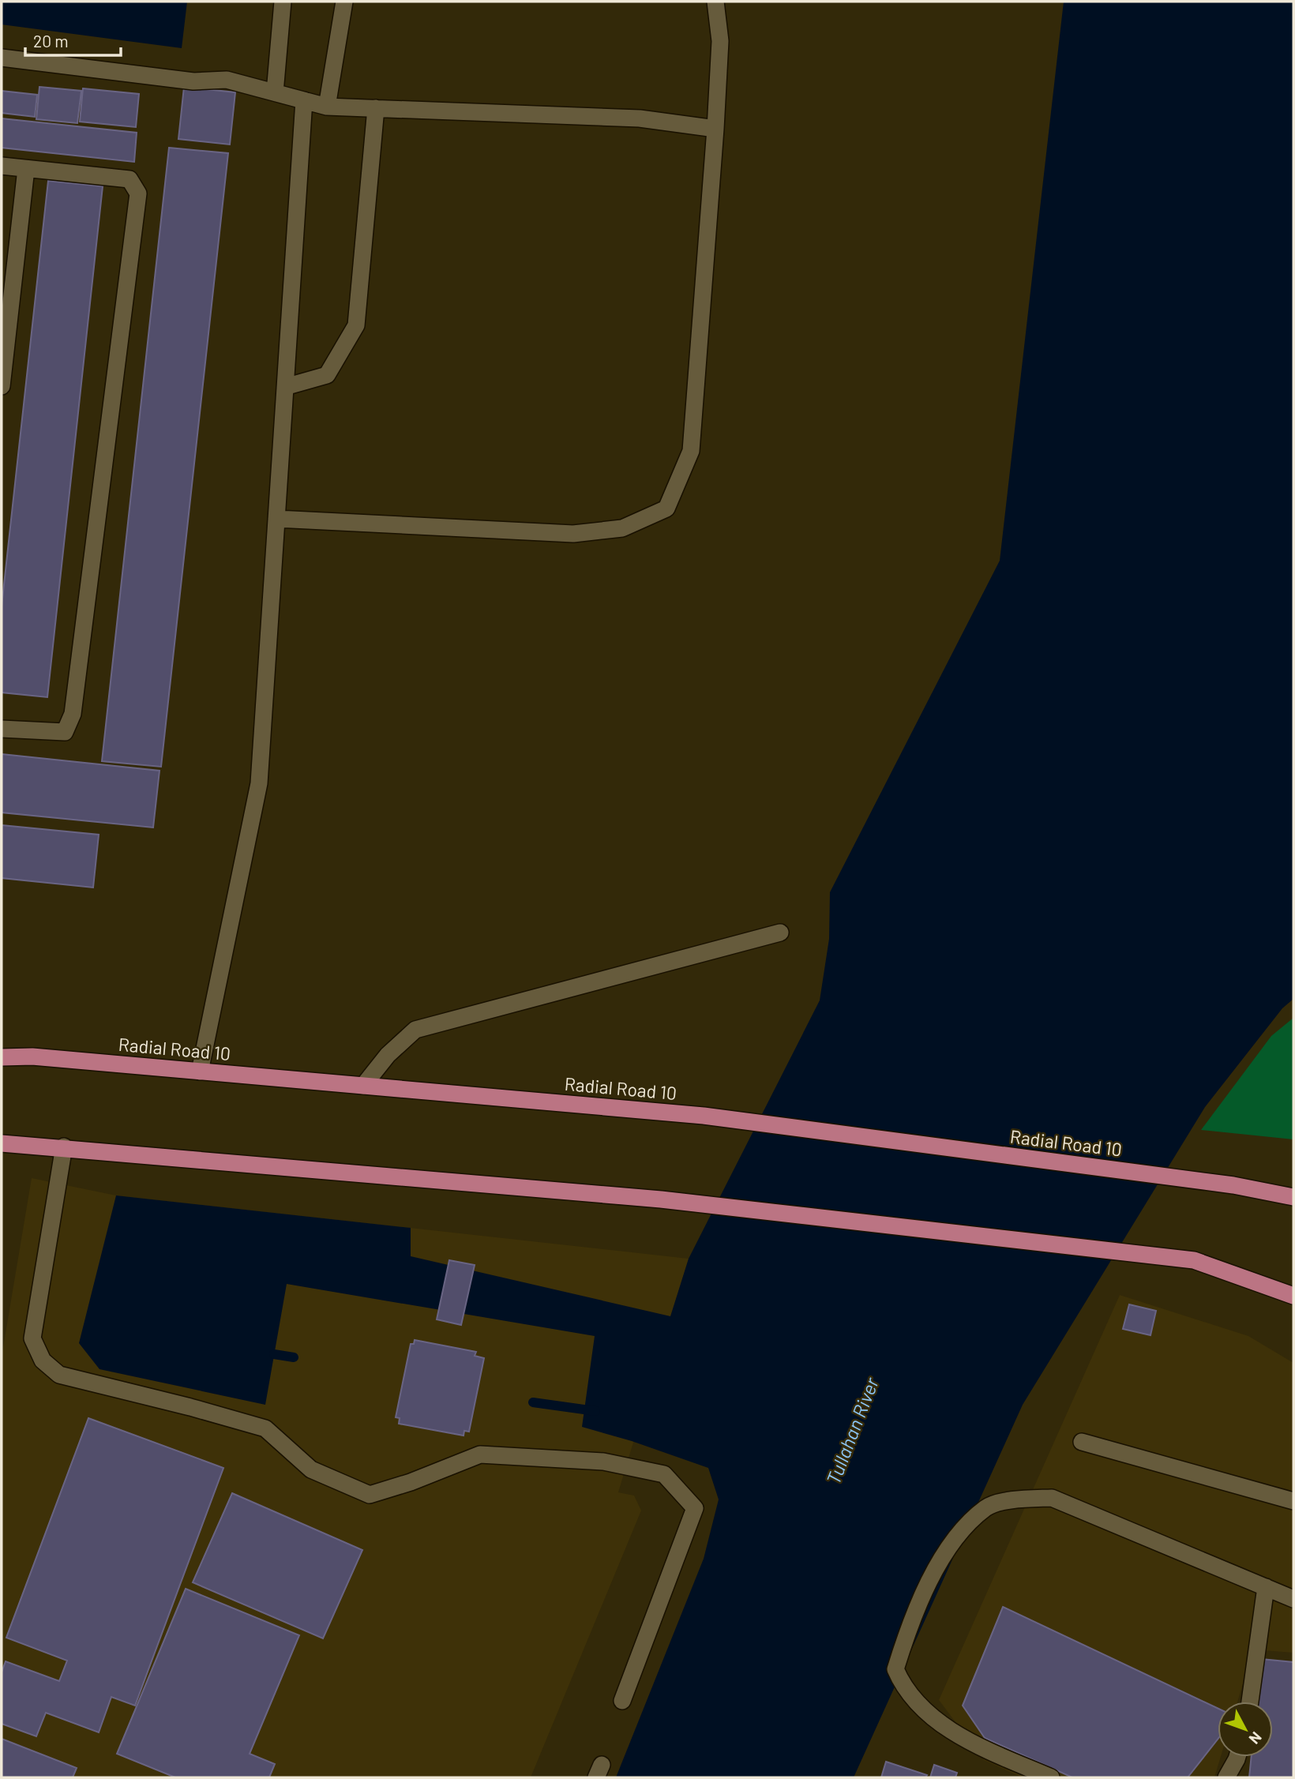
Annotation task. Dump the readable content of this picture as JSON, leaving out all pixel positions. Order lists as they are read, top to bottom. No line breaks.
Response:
{"streets":{"highway":["Radial Road 10"]},"water":["Tullahan River"],"scale_bar":"20 m","north":"bottom right"}
